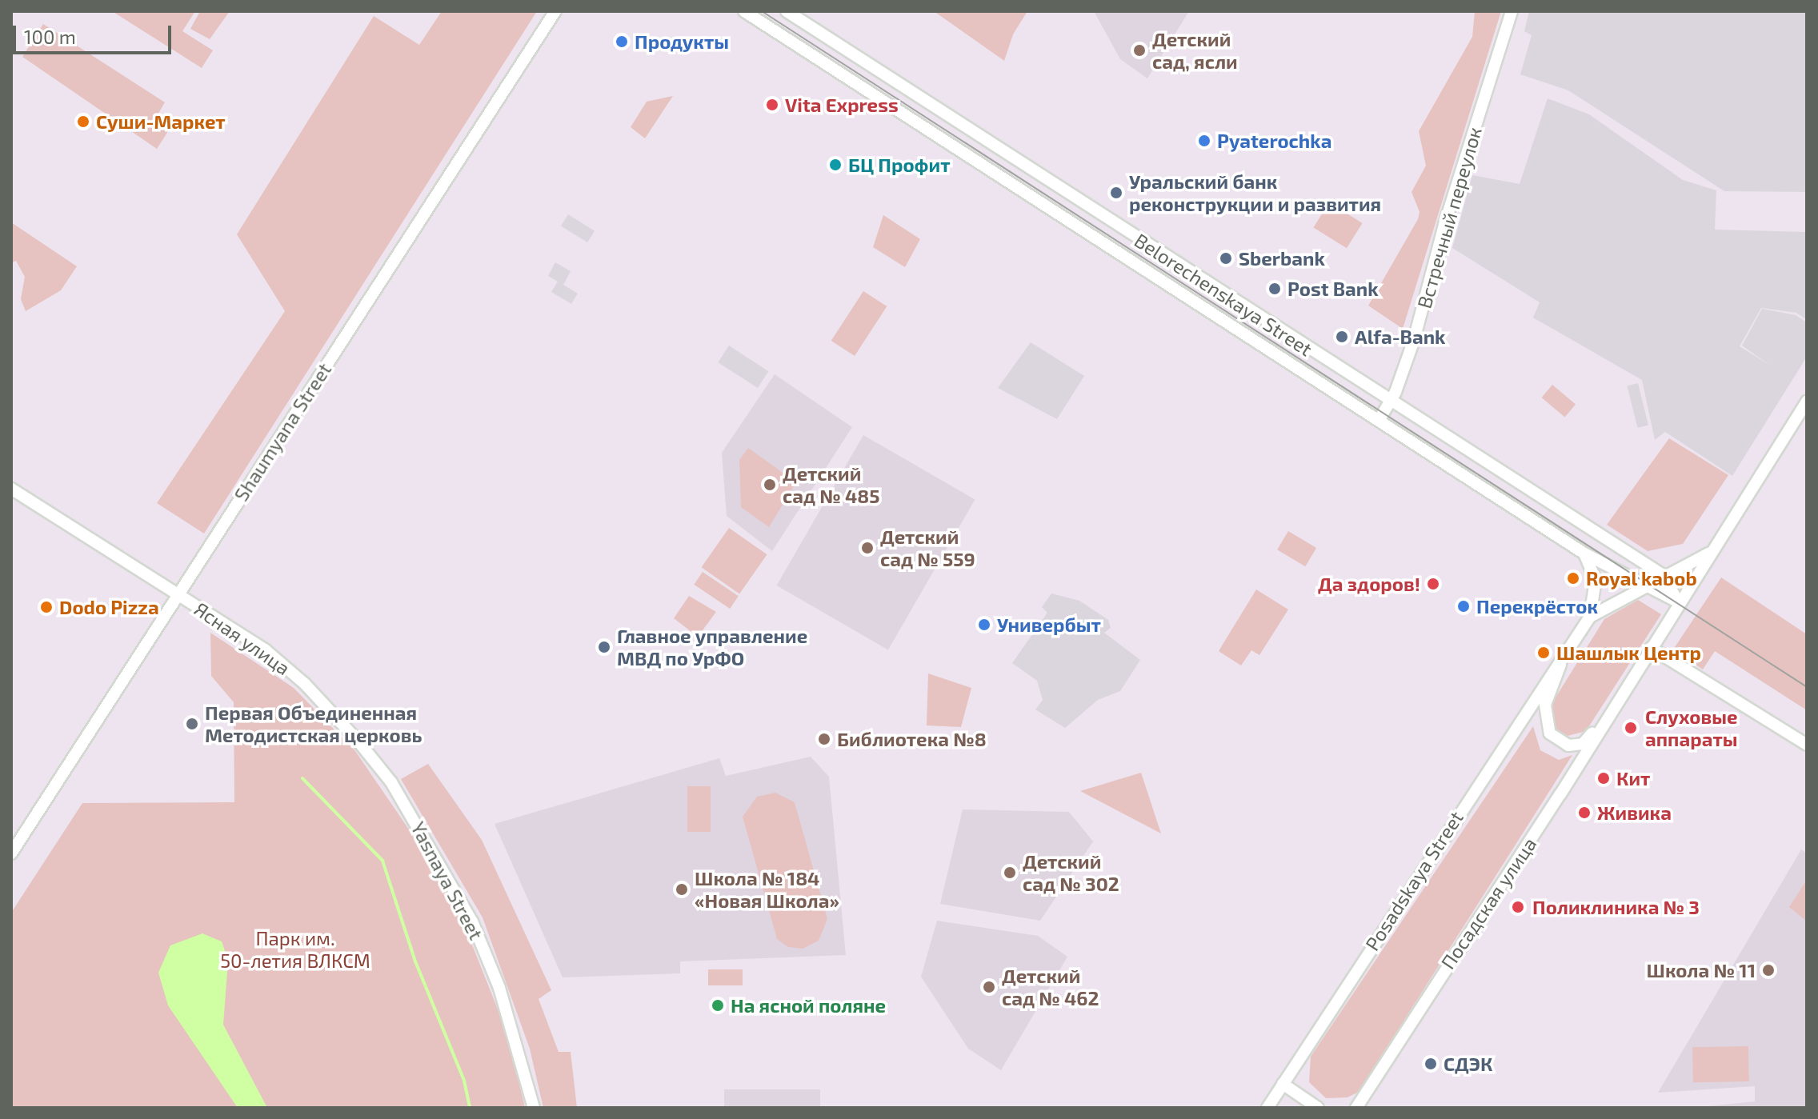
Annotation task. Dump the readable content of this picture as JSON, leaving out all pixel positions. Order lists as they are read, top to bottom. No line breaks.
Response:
{"streets":{"street":["Встречный переулок","Belorechenskaya Street","Shaumyana Street","Ясная улица","Posadskaya Street","Посадская улица"]},"crossings":[["Встречный переулок","Belorechenskaya Street"],["Belorechenskaya Street","Посадская улица"],["Shaumyana Street","Ясная улица"],["Posadskaya Street","Посадская улица"]],"parks":["Парк им. 50-летия ВЛКСМ"],"places":["Продукты","Детский сад, ясли","Vita Express","Суши-Маркет","Pyaterochka","БЦ Профит","Уральский банк реконструкции и развития","Sberbank","Post Bank","Alfa-Bank","Детский сад № 485","Детский сад № 559","Royal kabob","Да здоров!","Перекрёсток","Dodo Pizza","Универбыт","Главное управление МВД по УрФО","Шашлык Центр","Первая Объединенная Методистская церковь","Слуховые аппараты","Библиотека №8","Кит","Живика","Детский сад № 302","Школа № 184 «Новая Школа»","Поликлиника № 3","Школа № 11","Детский сад № 462","На ясной поляне","СДЭК"],"scale_bar":"100 m"}
